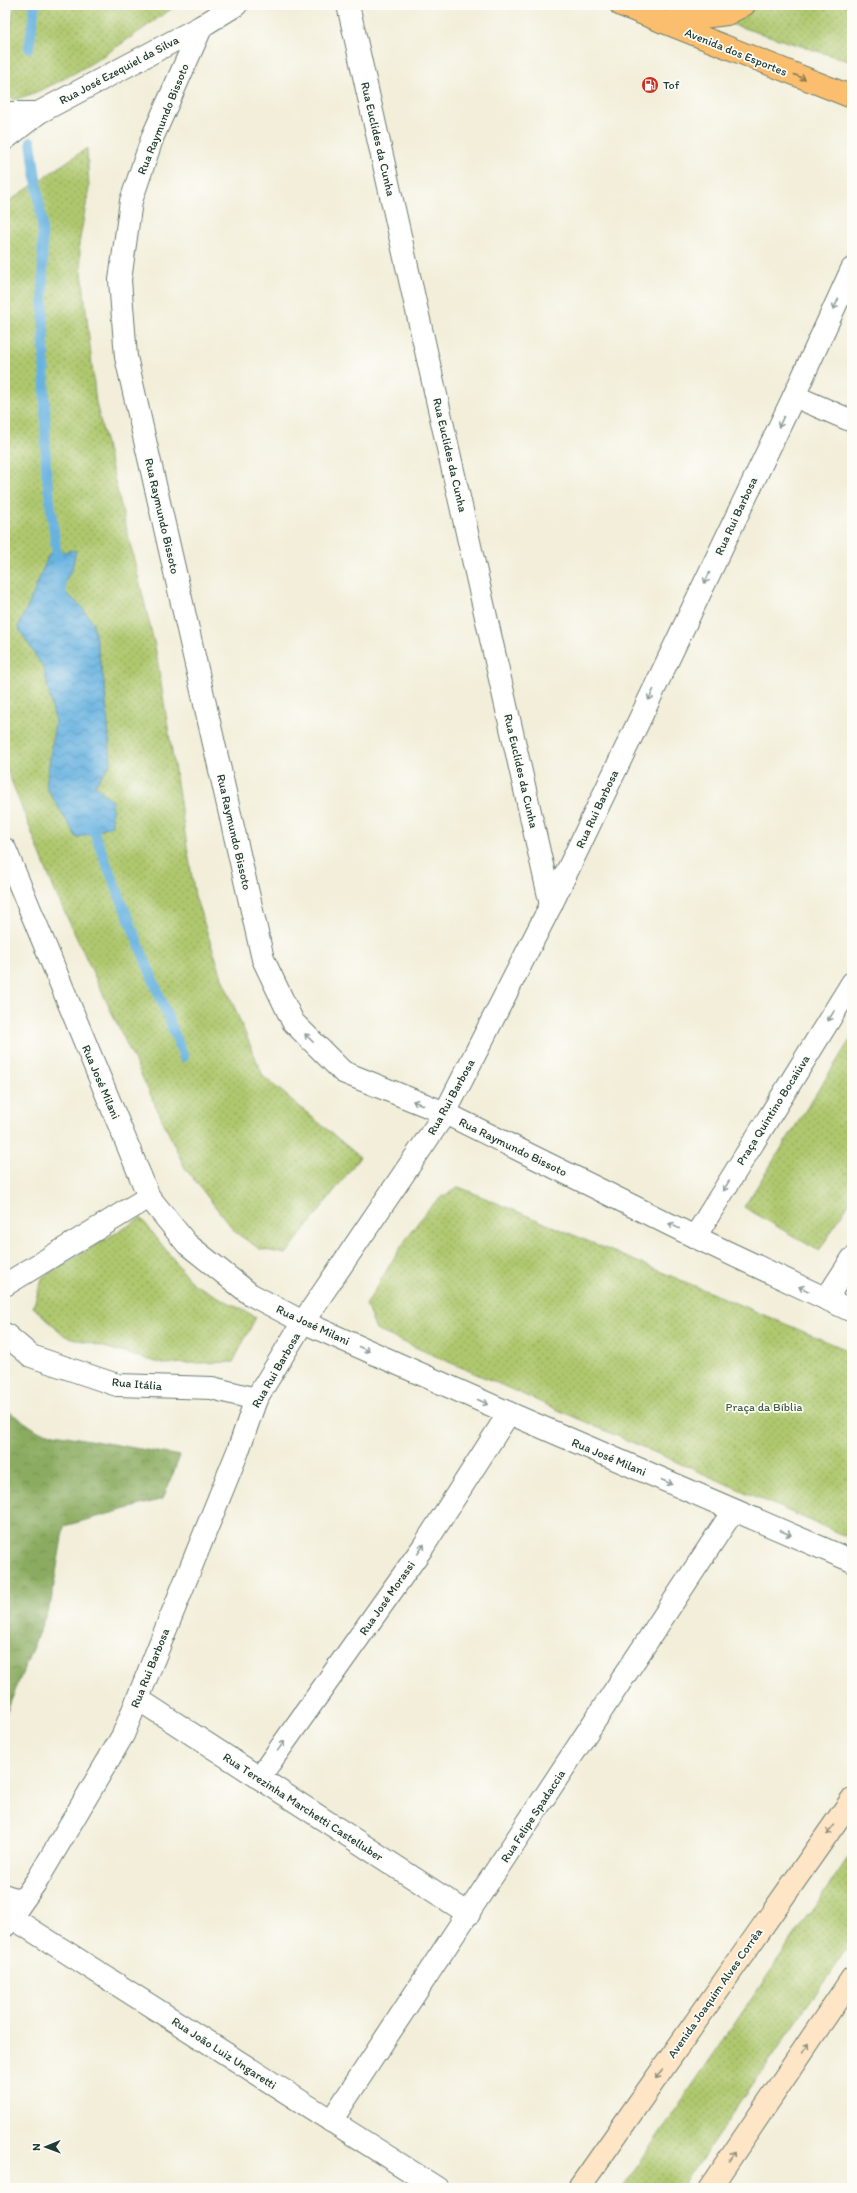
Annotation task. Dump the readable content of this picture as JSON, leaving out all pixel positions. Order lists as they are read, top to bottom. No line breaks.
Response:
{"streets":{"main road":["Avenida dos Esportes","Avenida Joaquim Alves Corrêa"],"street":["Rua José Ezequiel da Silva","Rua Raymundo Bissoto","Rua Euclides da Cunha","Rua Rui Barbosa","Rua José Milani","Praça Quintino Bocaiúva","Rua Itália","Rua José Morassi","Rua Terezinha Marchetti Castelluber","Rua Felipe Spadaccia","Rua João Luiz Ungaretti"]},"crossings":[["Rua José Ezequiel da Silva","Rua Raymundo Bissoto"],["Rua Raymundo Bissoto","Rua Rui Barbosa"],["Rua Raymundo Bissoto","Praça Quintino Bocaiúva"],["Rua Euclides da Cunha","Rua Rui Barbosa"],["Rua Rui Barbosa","Rua José Milani"],["Rua Rui Barbosa","Rua Itália"],["Rua Rui Barbosa","Rua Terezinha Marchetti Castelluber"],["Rua Rui Barbosa","Rua João Luiz Ungaretti"],["Rua José Milani","Rua José Morassi"],["Rua José Milani","Rua Felipe Spadaccia"],["Rua José Morassi","Rua Terezinha Marchetti Castelluber"],["Rua Terezinha Marchetti Castelluber","Rua Felipe Spadaccia"],["Rua Felipe Spadaccia","Rua João Luiz Ungaretti"]],"one_way":["Avenida dos Esportes","Rua Raymundo Bissoto","Rua Rui Barbosa","Rua José Milani","Praça Quintino Bocaiúva","Rua José Morassi"],"parks":["Praça da Bíblia"],"places":{"fuel station":["Tof"]},"north":"left"}
